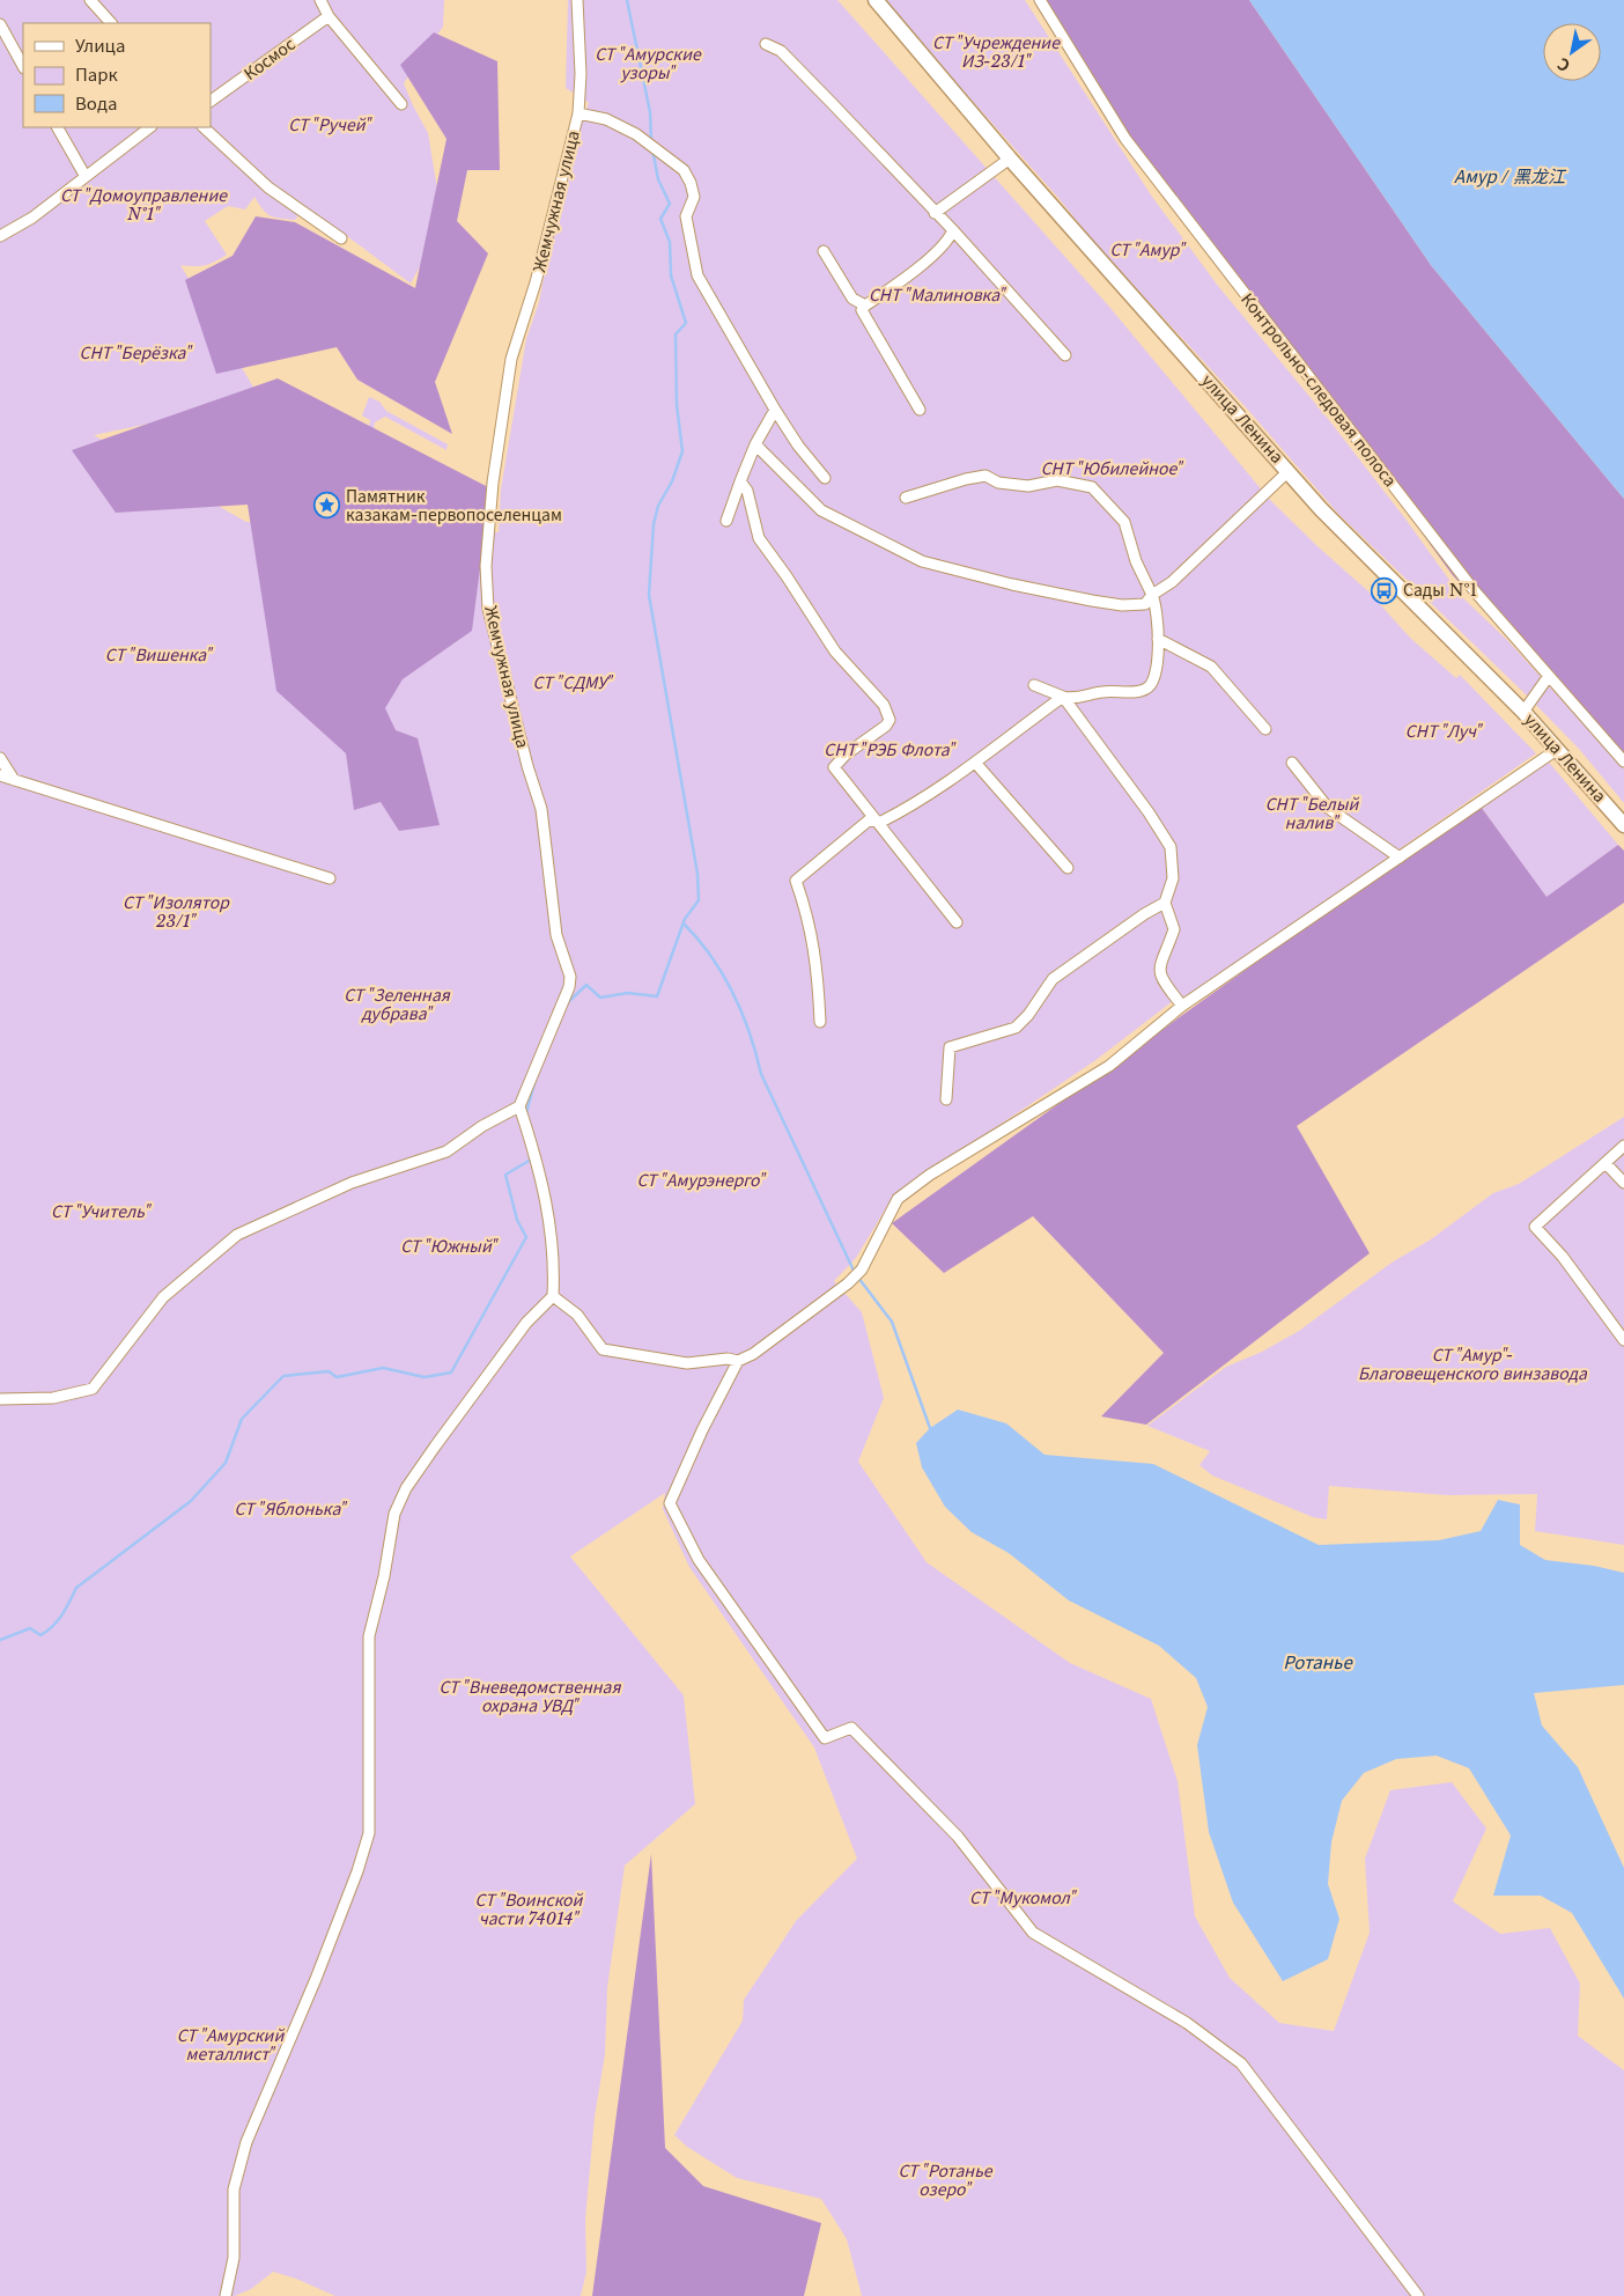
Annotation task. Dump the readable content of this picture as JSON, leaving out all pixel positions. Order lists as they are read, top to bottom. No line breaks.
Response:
{"streets":{"street":["Космос","Жемчужная улица","Контрольно-следовая полоса","улица Ленина"]},"water":["Амур / 黑龙江","Ротанье"],"parks":["СТ \"Учреждение ИЗ-23/1\"","СТ \"Амурские узоры\"","СТ \"Ручей\"","СТ \"Домоуправление №1\"","СТ \"Амур\"","СНТ \"Малиновка\"","СНТ \"Берёзка\"","СНТ \"Юбилейное\"","СТ \"Вишенка\"","СТ \"СДМУ\"","СНТ \"Луч\"","СНТ \"РЭБ Флота\"","СНТ \"Белый налив\"","СТ \"Изолятор 23/1\"","СТ \"Зеленная дубрава\"","СТ \"Амурэнерго\"","СТ \"Учитель\"","СТ \"Южный\"","СТ \"Амур\"- Благовещенского винзавода","СТ \"Яблонька\"","СТ \"Вневедомственная охрана УВД\"","СТ \"Мукомол\"","СТ \"Воинской части 74014\"","СТ \"Амурский металлист\"","СТ \"Ротанье озеро\""],"places":{"place":["Памятник казакам-первопоселенцам"],"bus stop":["Сады №1"]},"legend":["Улица","Парк","Вода"],"north":"bottom left"}
